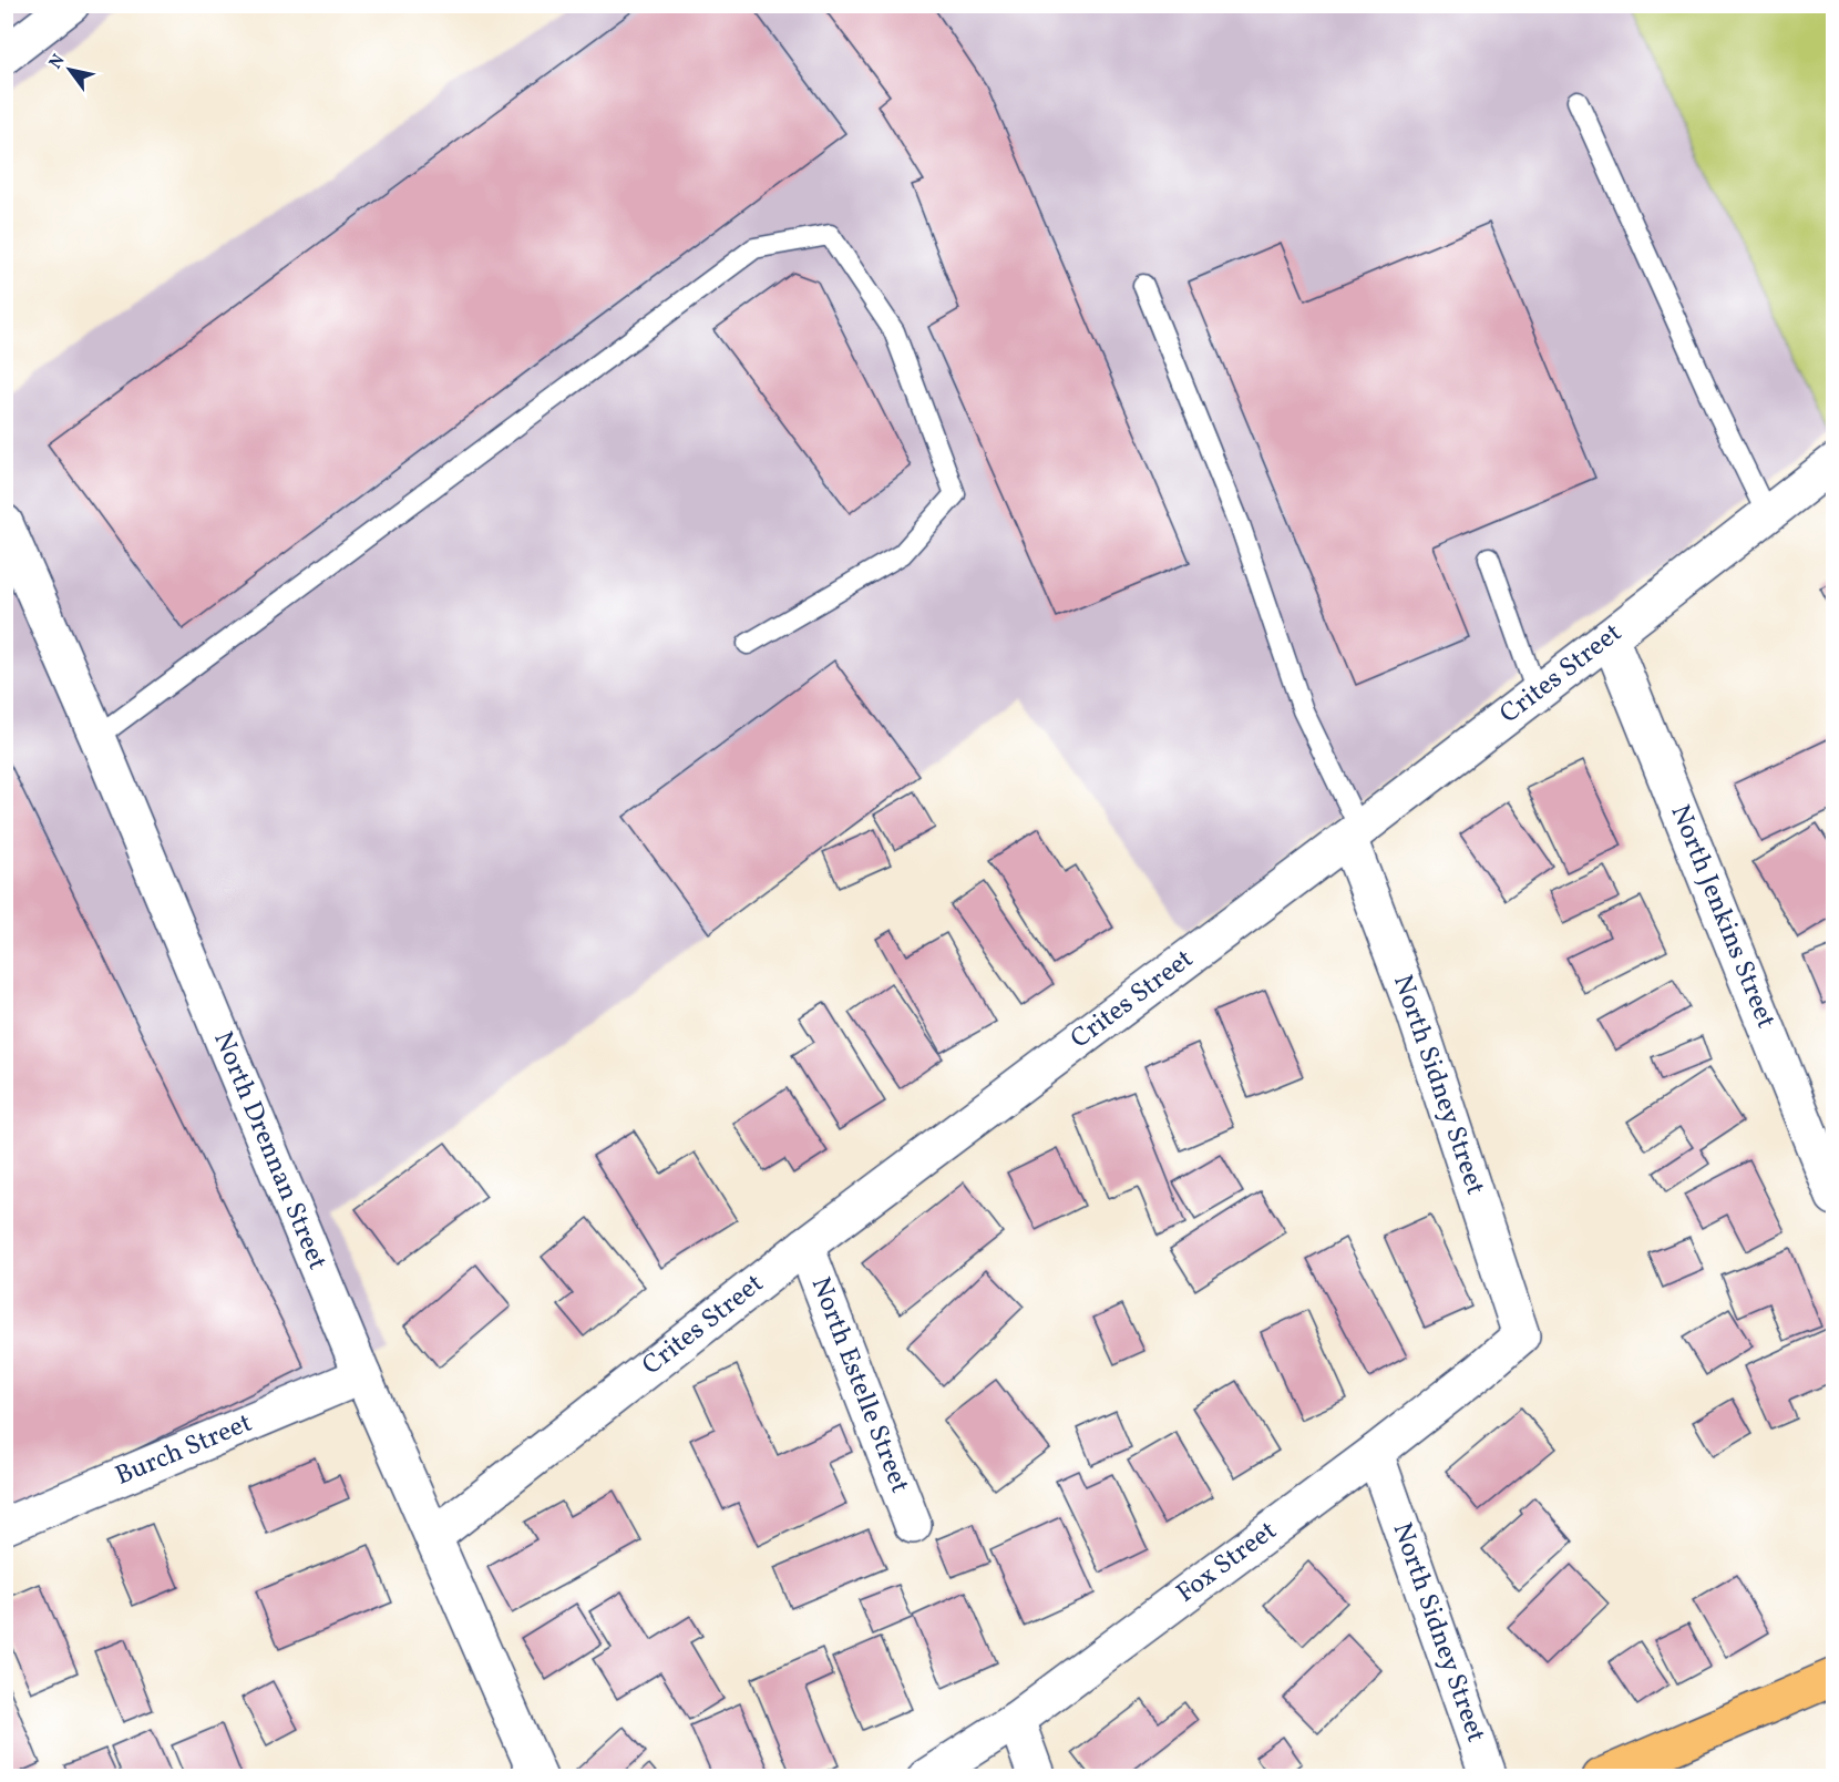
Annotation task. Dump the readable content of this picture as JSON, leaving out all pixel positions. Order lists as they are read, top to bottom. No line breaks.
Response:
{"streets":{"street":["Crites Street","North Jenkins Street","North Sidney Street","North Drennan Street","North Estelle Street","Burch Street","Fox Street"]},"crossings":[["Crites Street","North Jenkins Street"],["Crites Street","North Sidney Street"],["Crites Street","North Drennan Street"],["Crites Street","North Estelle Street"],["North Sidney Street","Fox Street"],["North Drennan Street","Burch Street"]],"north":"top left"}
